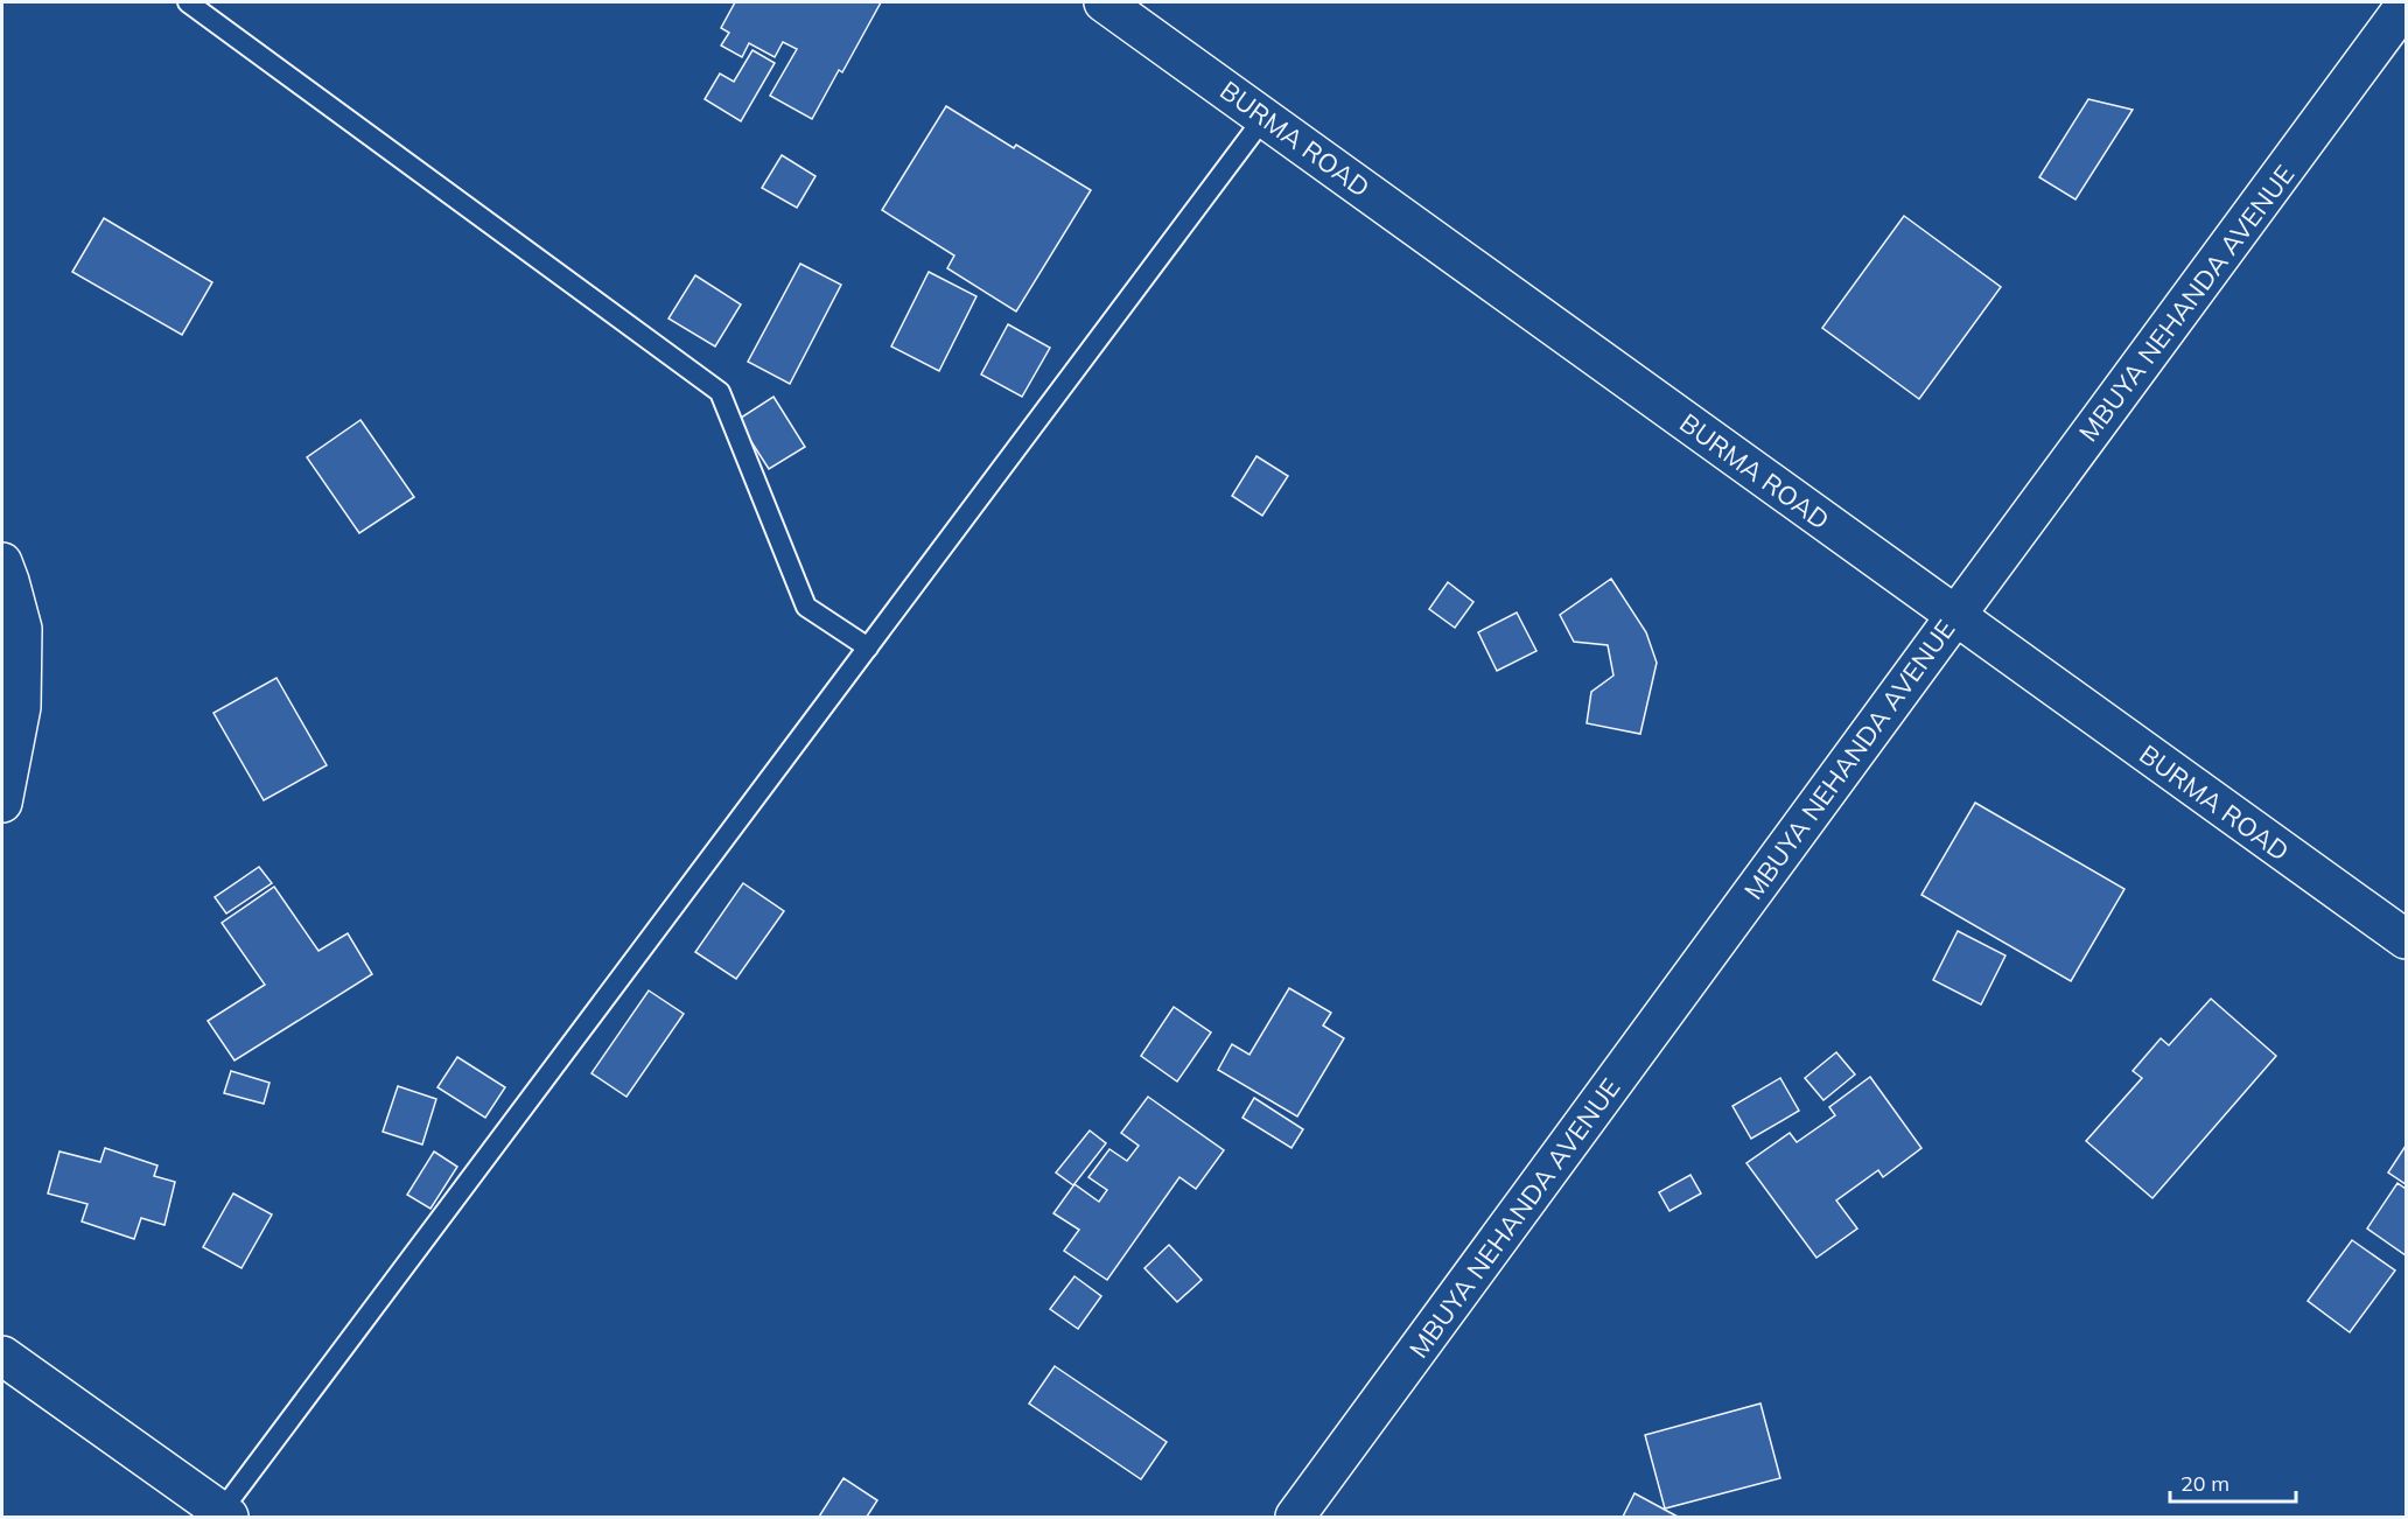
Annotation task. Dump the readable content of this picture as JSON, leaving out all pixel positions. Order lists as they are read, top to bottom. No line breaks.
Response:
{"streets":{"street":["BURMA ROAD","MBUYA NEHANDA AVENUE"]},"crossings":[["BURMA ROAD","MBUYA NEHANDA AVENUE"]],"scale_bar":"20 m"}
